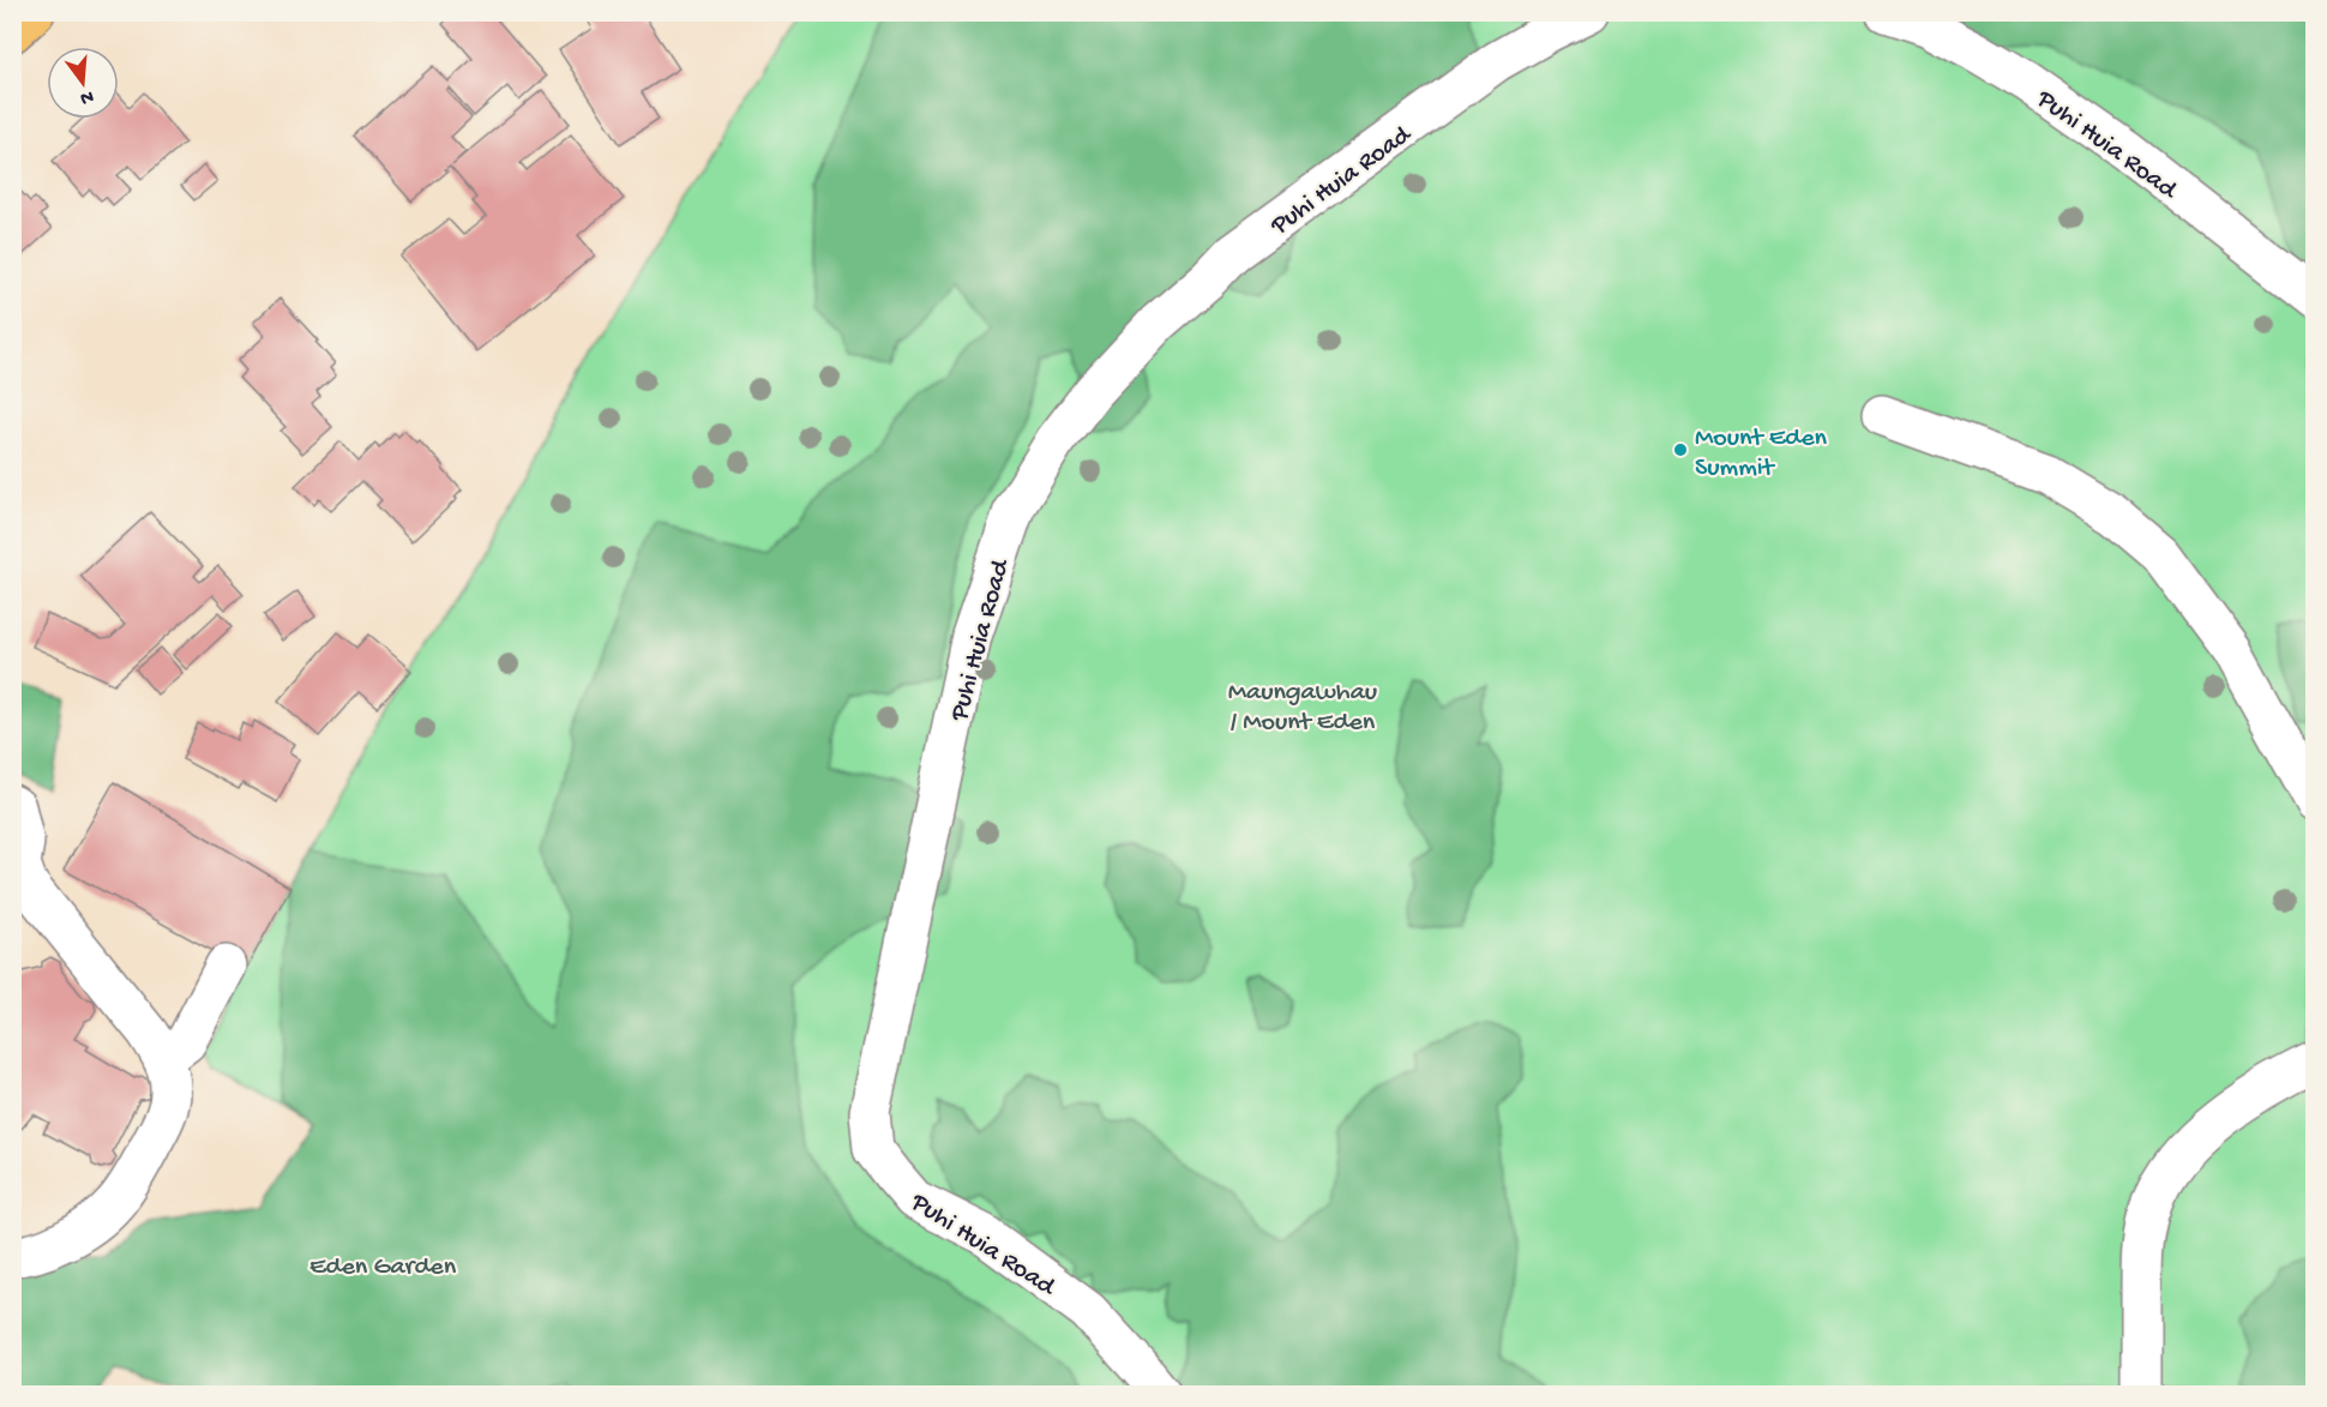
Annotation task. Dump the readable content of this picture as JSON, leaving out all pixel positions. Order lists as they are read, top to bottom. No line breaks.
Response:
{"streets":{"street":["Puhi Huia Road"]},"parks":["Maungawhau / Mount Eden","Eden Garden"],"places":["Mount Eden Summit"],"north":"bottom"}
